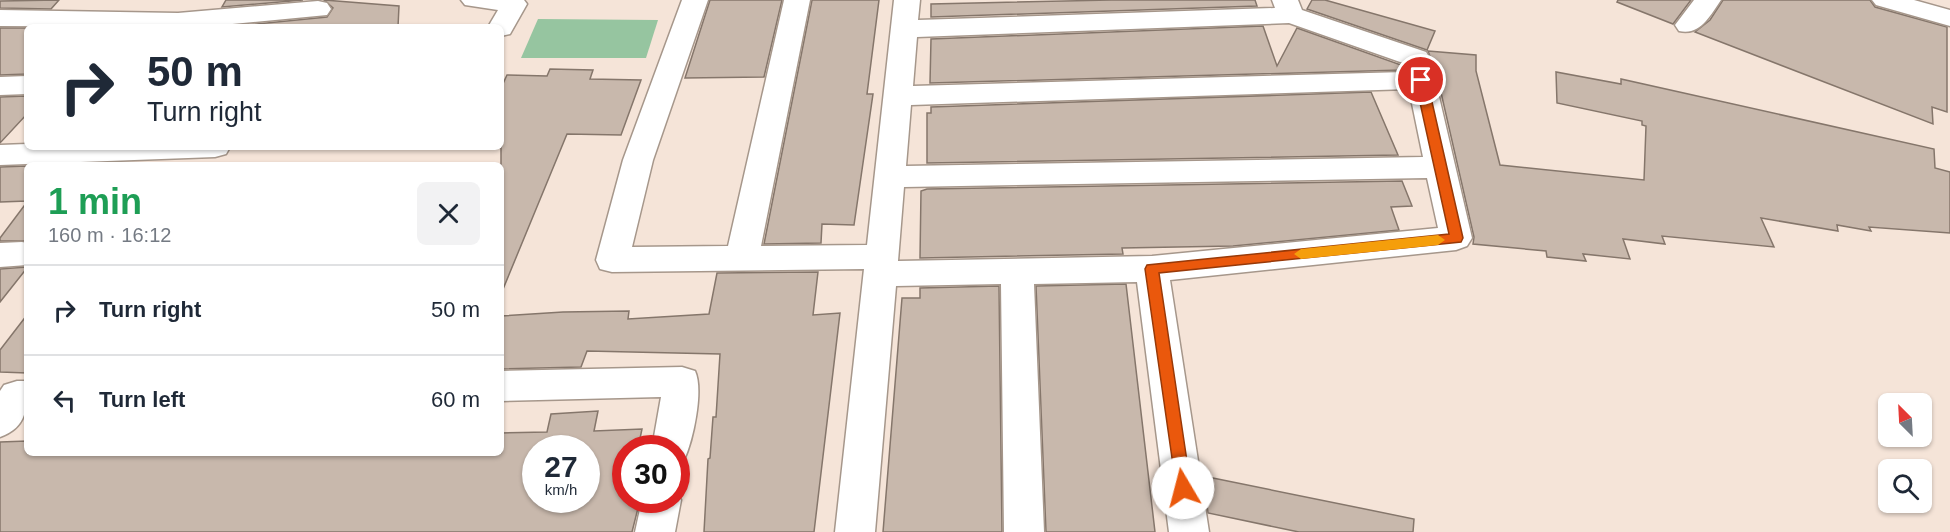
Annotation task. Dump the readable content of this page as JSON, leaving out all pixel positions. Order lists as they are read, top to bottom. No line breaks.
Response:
{"north":"top left","page":{"turn":["50 m","Turn right"],"heading":["1 min","160 m · 16:12"],"list":[{"name":"Turn right","value":"50 m"},{"name":"Turn left","value":"60 m"}],"speed":"27 km/h","limit":"30"}}
